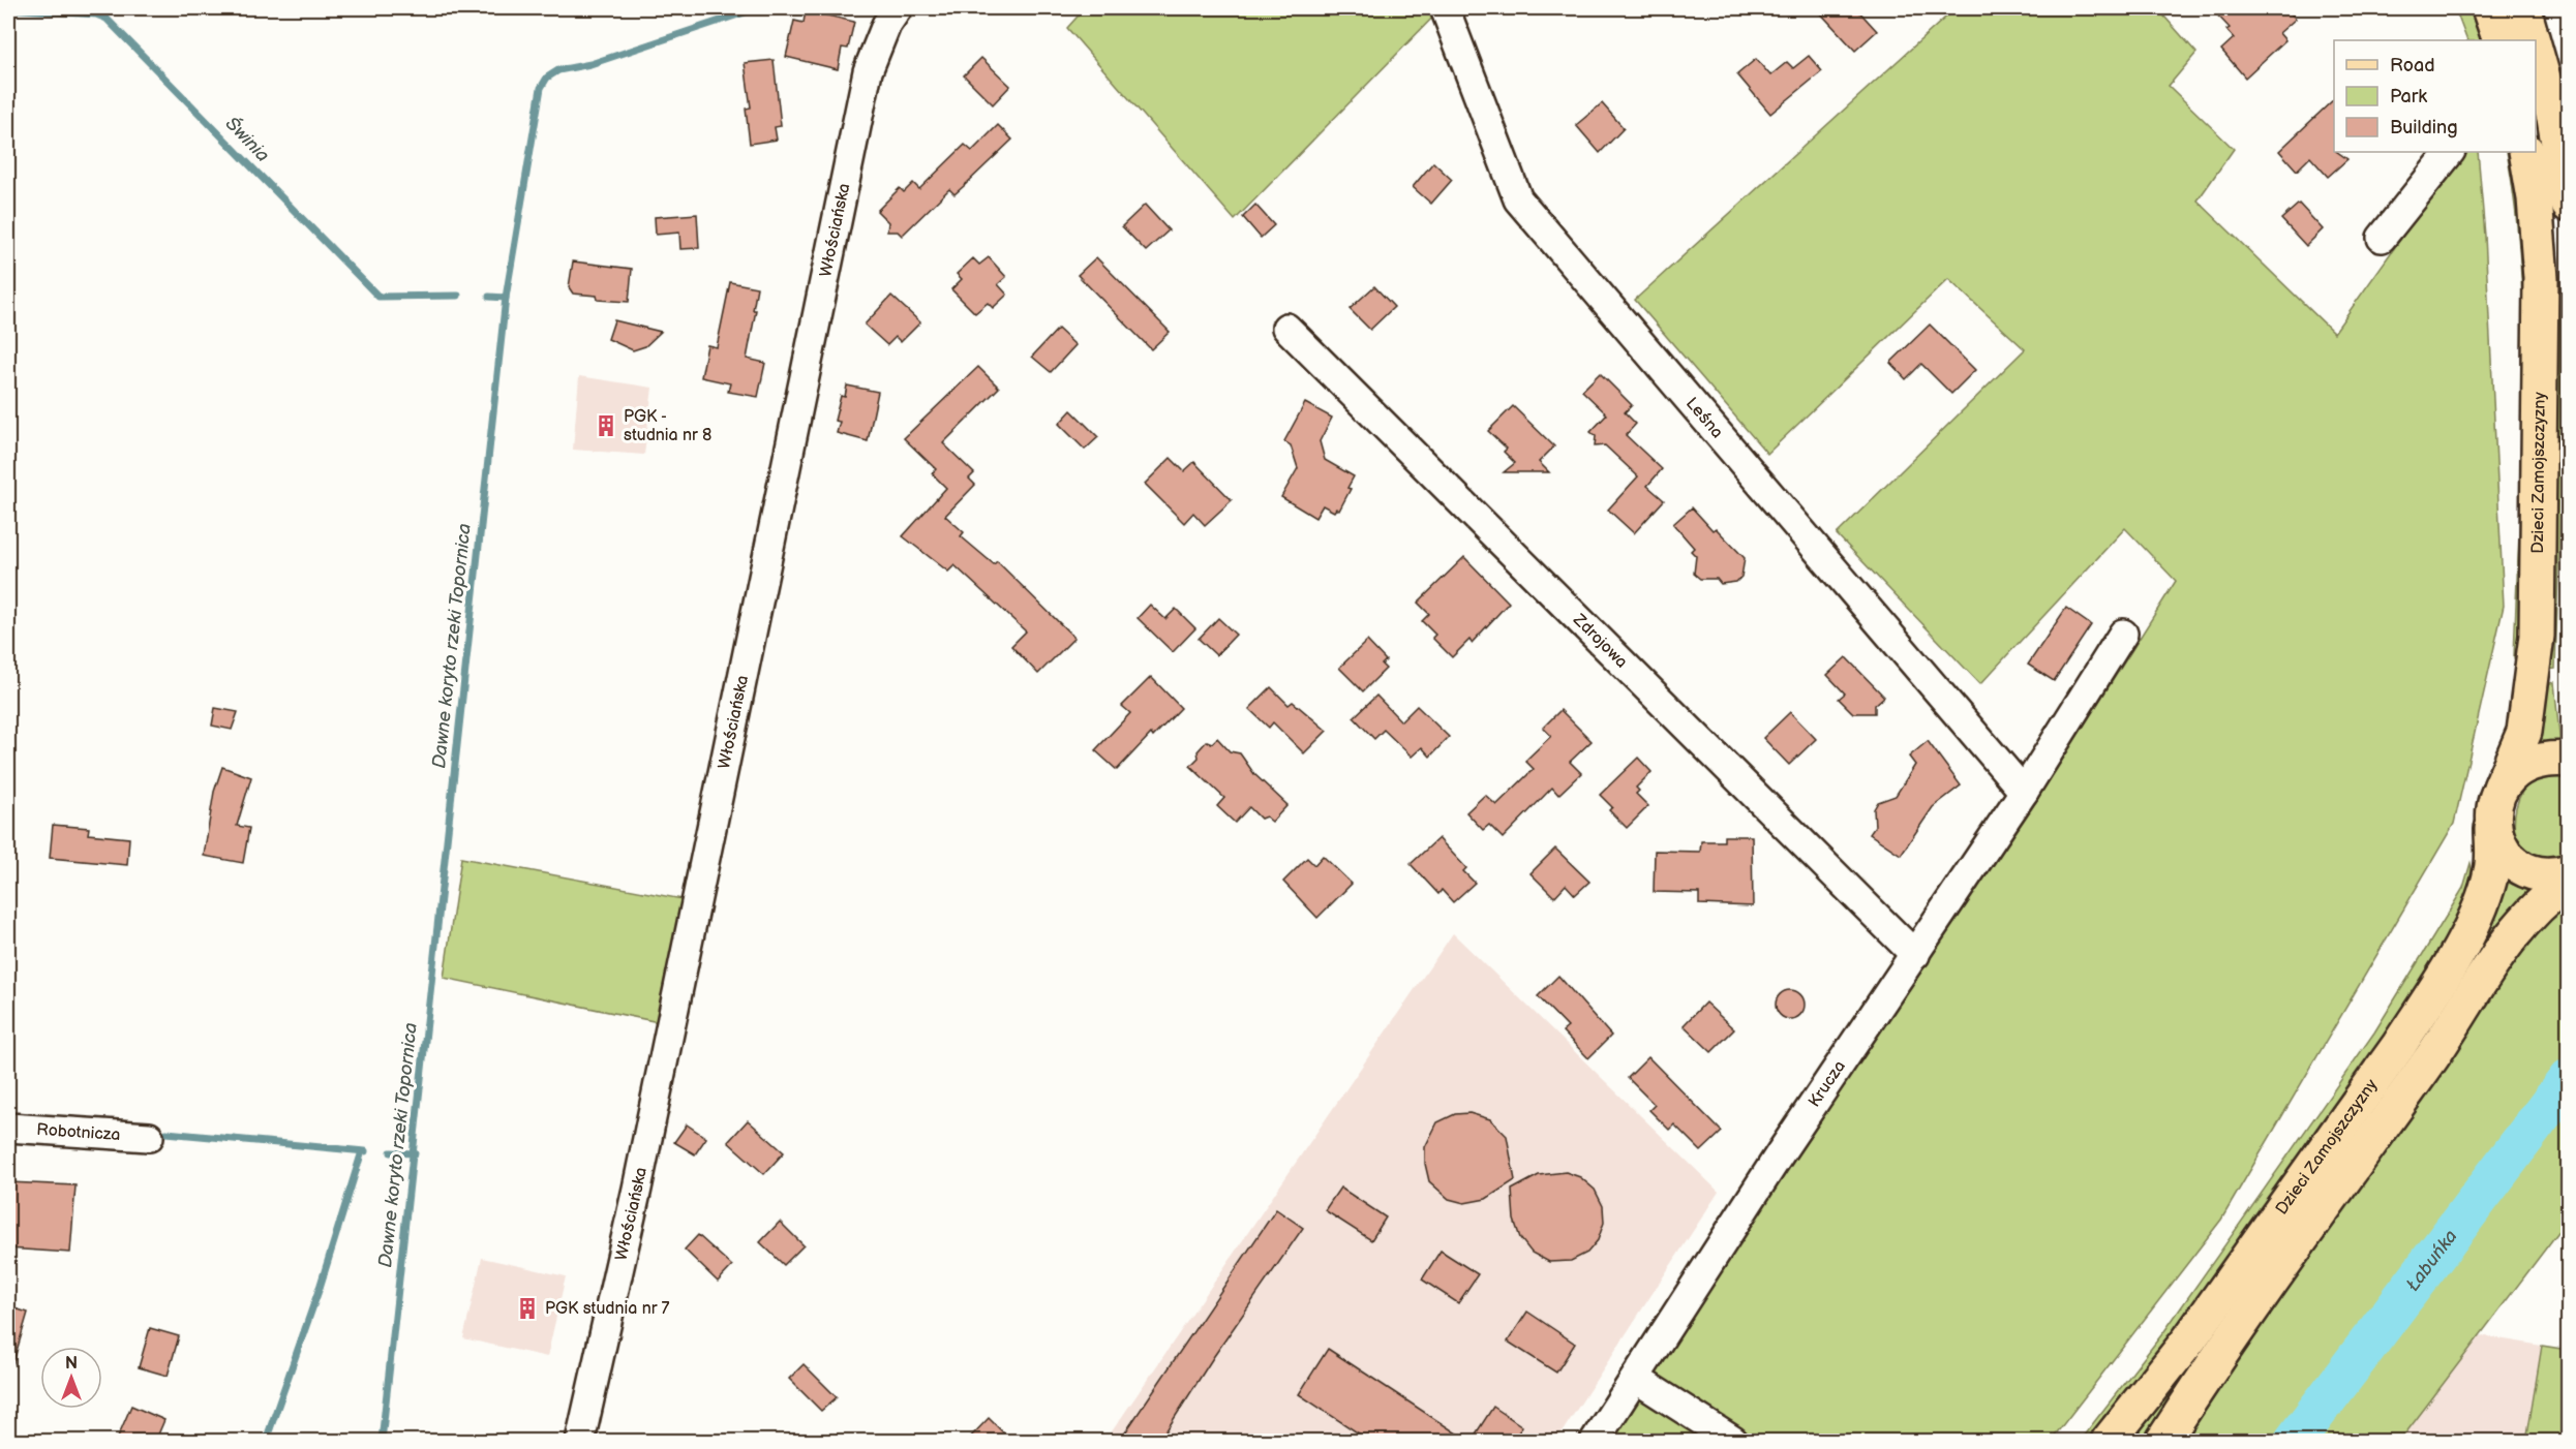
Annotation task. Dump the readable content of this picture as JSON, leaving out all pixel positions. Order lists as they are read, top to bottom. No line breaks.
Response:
{"streets":{"main road":["Dzieci Zamojszczyzny"],"street":["Włościańska","Leśna","Zdrojowa","Krucza","Robotnicza"]},"crossings":[["Leśna","Krucza"],["Zdrojowa","Krucza"]],"water":["Świnia","Dawne koryto rzeki Topornica","Łabuńka"],"places":{"building":["PGK - studnia nr 8","PGK studnia nr 7"]},"legend":["Road","Park","Building"],"north":"top"}
